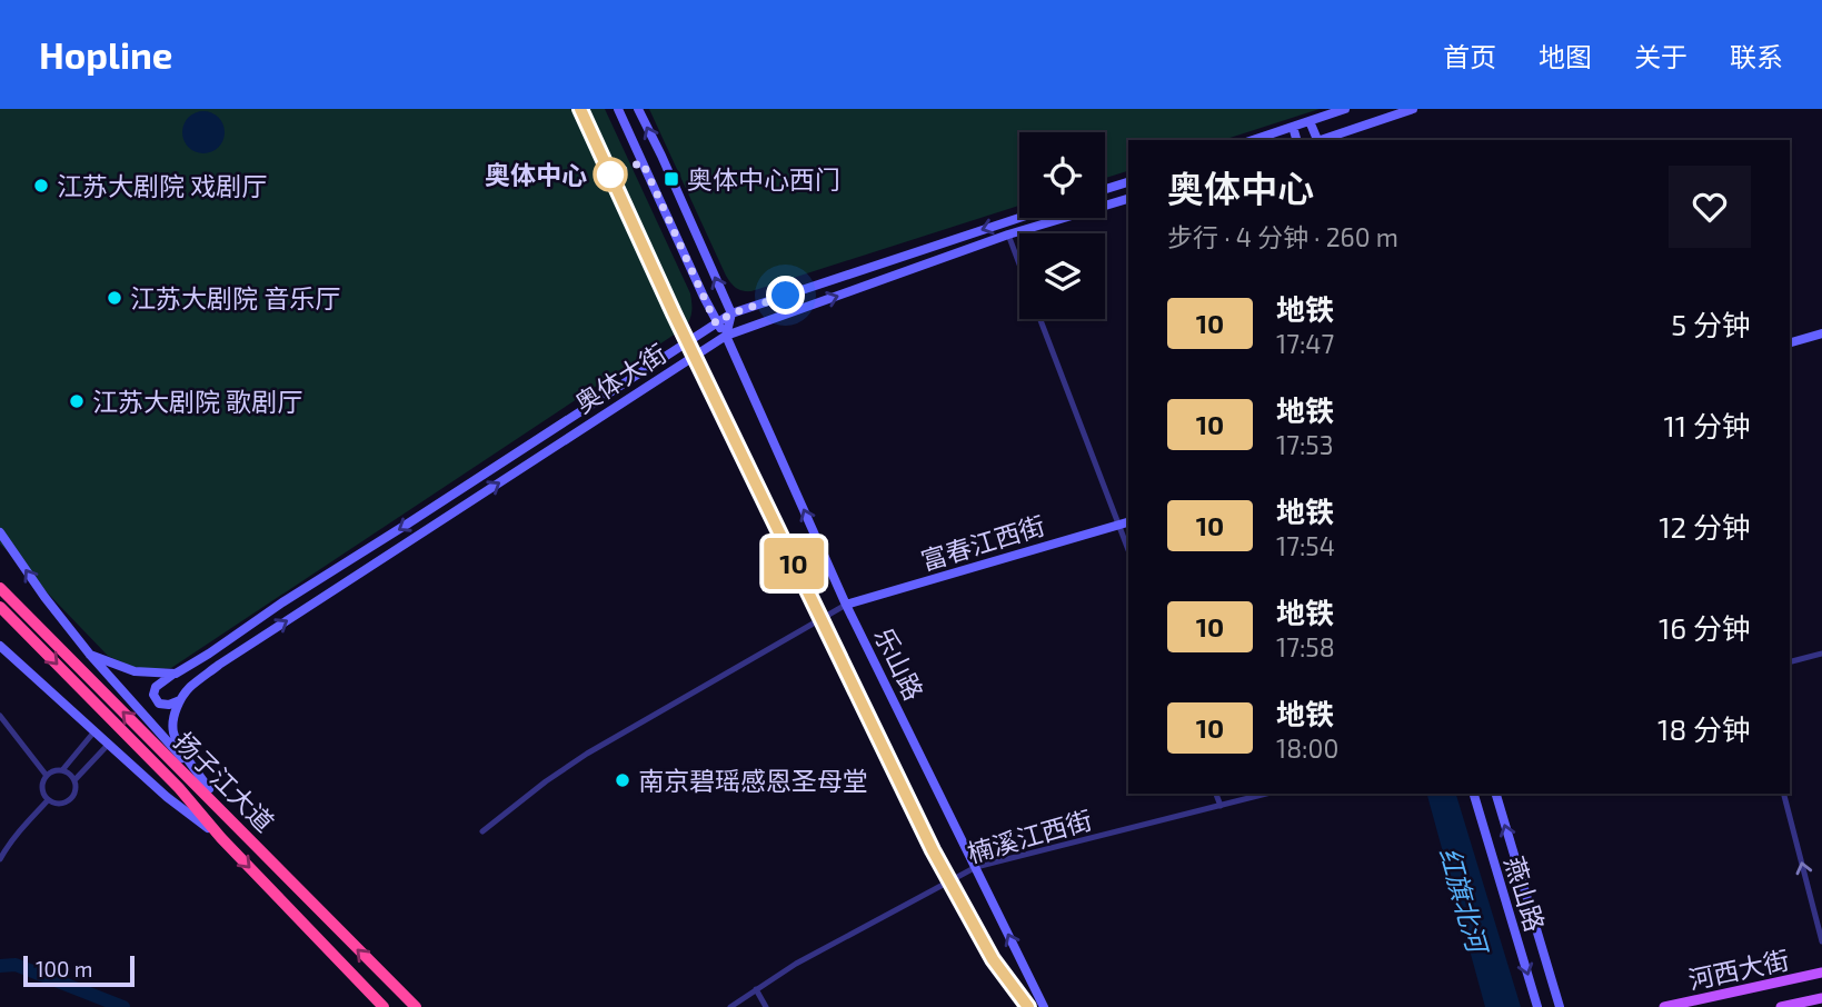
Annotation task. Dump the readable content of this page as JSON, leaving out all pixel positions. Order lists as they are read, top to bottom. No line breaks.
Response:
{"streets":{"highway":["扬子江大道"],"main road":["奥体大街","富春江西街","乐山路","燕山路","河西大街"],"street":["楠溪江西街"]},"crossings":[["奥体大街","乐山路"],["富春江西街","乐山路"],["乐山路","楠溪江西街"]],"one_way":["乐山路"],"water":["红旗北河"],"places":{"other":["奥体中心","江苏大剧院 戏剧厅","江苏大剧院 音乐厅","江苏大剧院 歌剧厅","南京碧瑶感恩圣母堂"],"transit":["奥体中心西门"]},"lines":["metro line 10"],"scale_bar":"100 m","page":{"header":"Hopline","nav":["首页","地图","关于","联系"],"on_map":"10","heading":["奥体中心","步行 · 4 分钟 · 260 m"],"list":[{"mark":"10","name":"地铁","note":"17:47","value":"5 分钟"},{"mark":"10","name":"地铁","note":"17:53","value":"11 分钟"},{"mark":"10","name":"地铁","note":"17:54","value":"12 分钟"},{"mark":"10","name":"地铁","note":"17:58","value":"16 分钟"},{"mark":"10","name":"地铁","note":"18:00","value":"18 分钟"}],"scale":"100 m"}}
